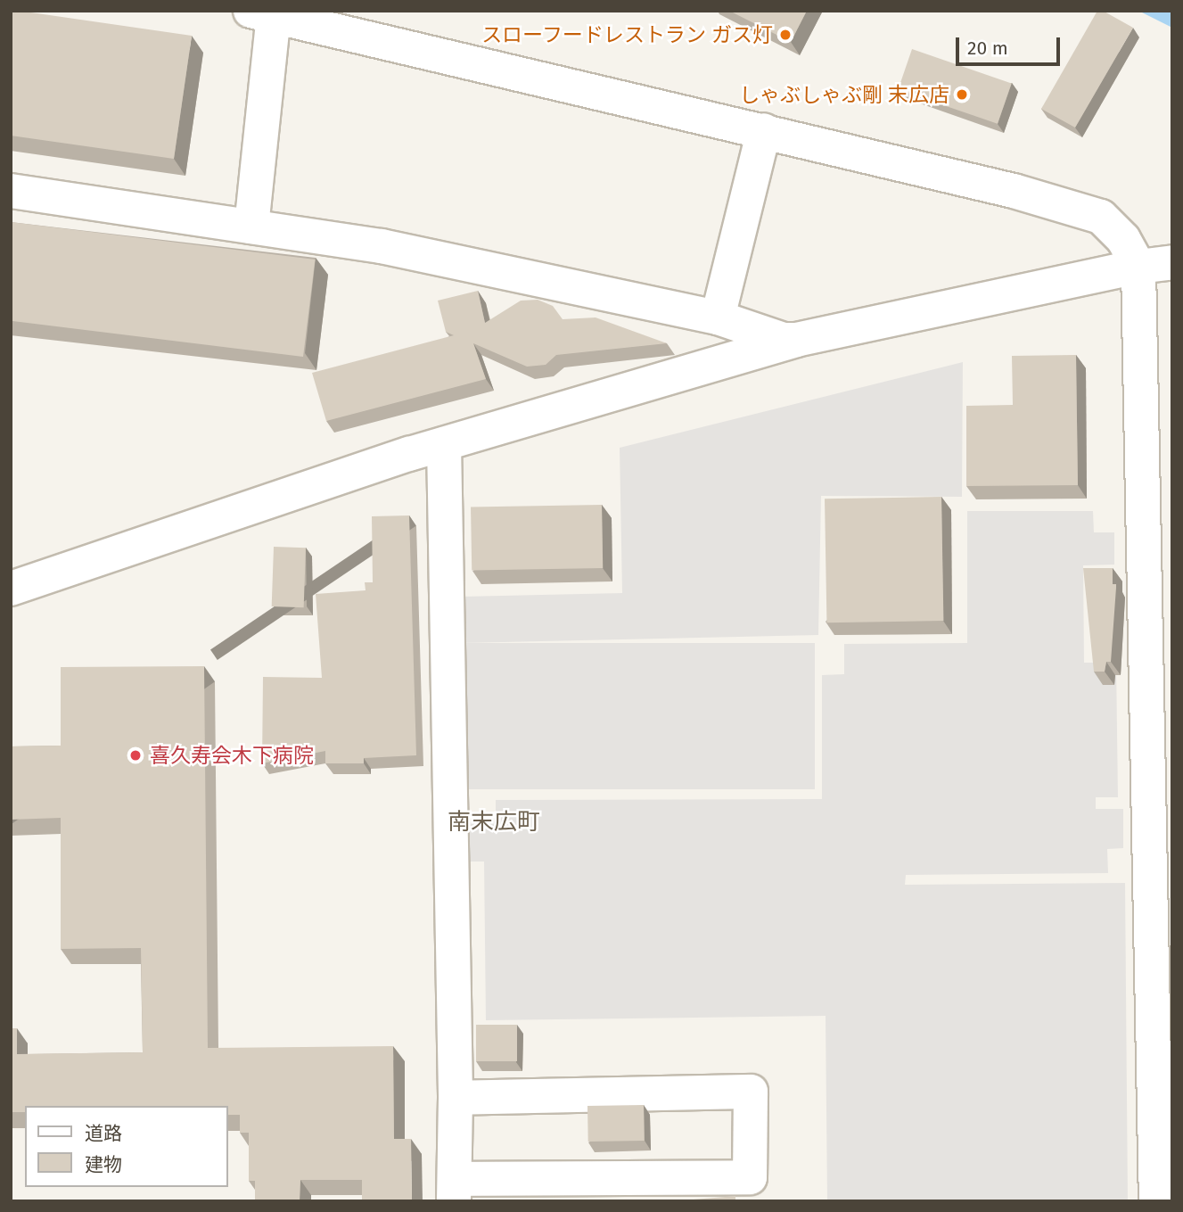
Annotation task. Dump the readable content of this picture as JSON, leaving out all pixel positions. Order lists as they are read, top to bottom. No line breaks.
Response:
{"districts":["南末広町"],"places":["スローフードレストラン ガス灯","しゃぶしゃぶ剛 末広店","喜久寿会木下病院"],"legend":["道路","建物"],"scale_bar":"20 m"}
